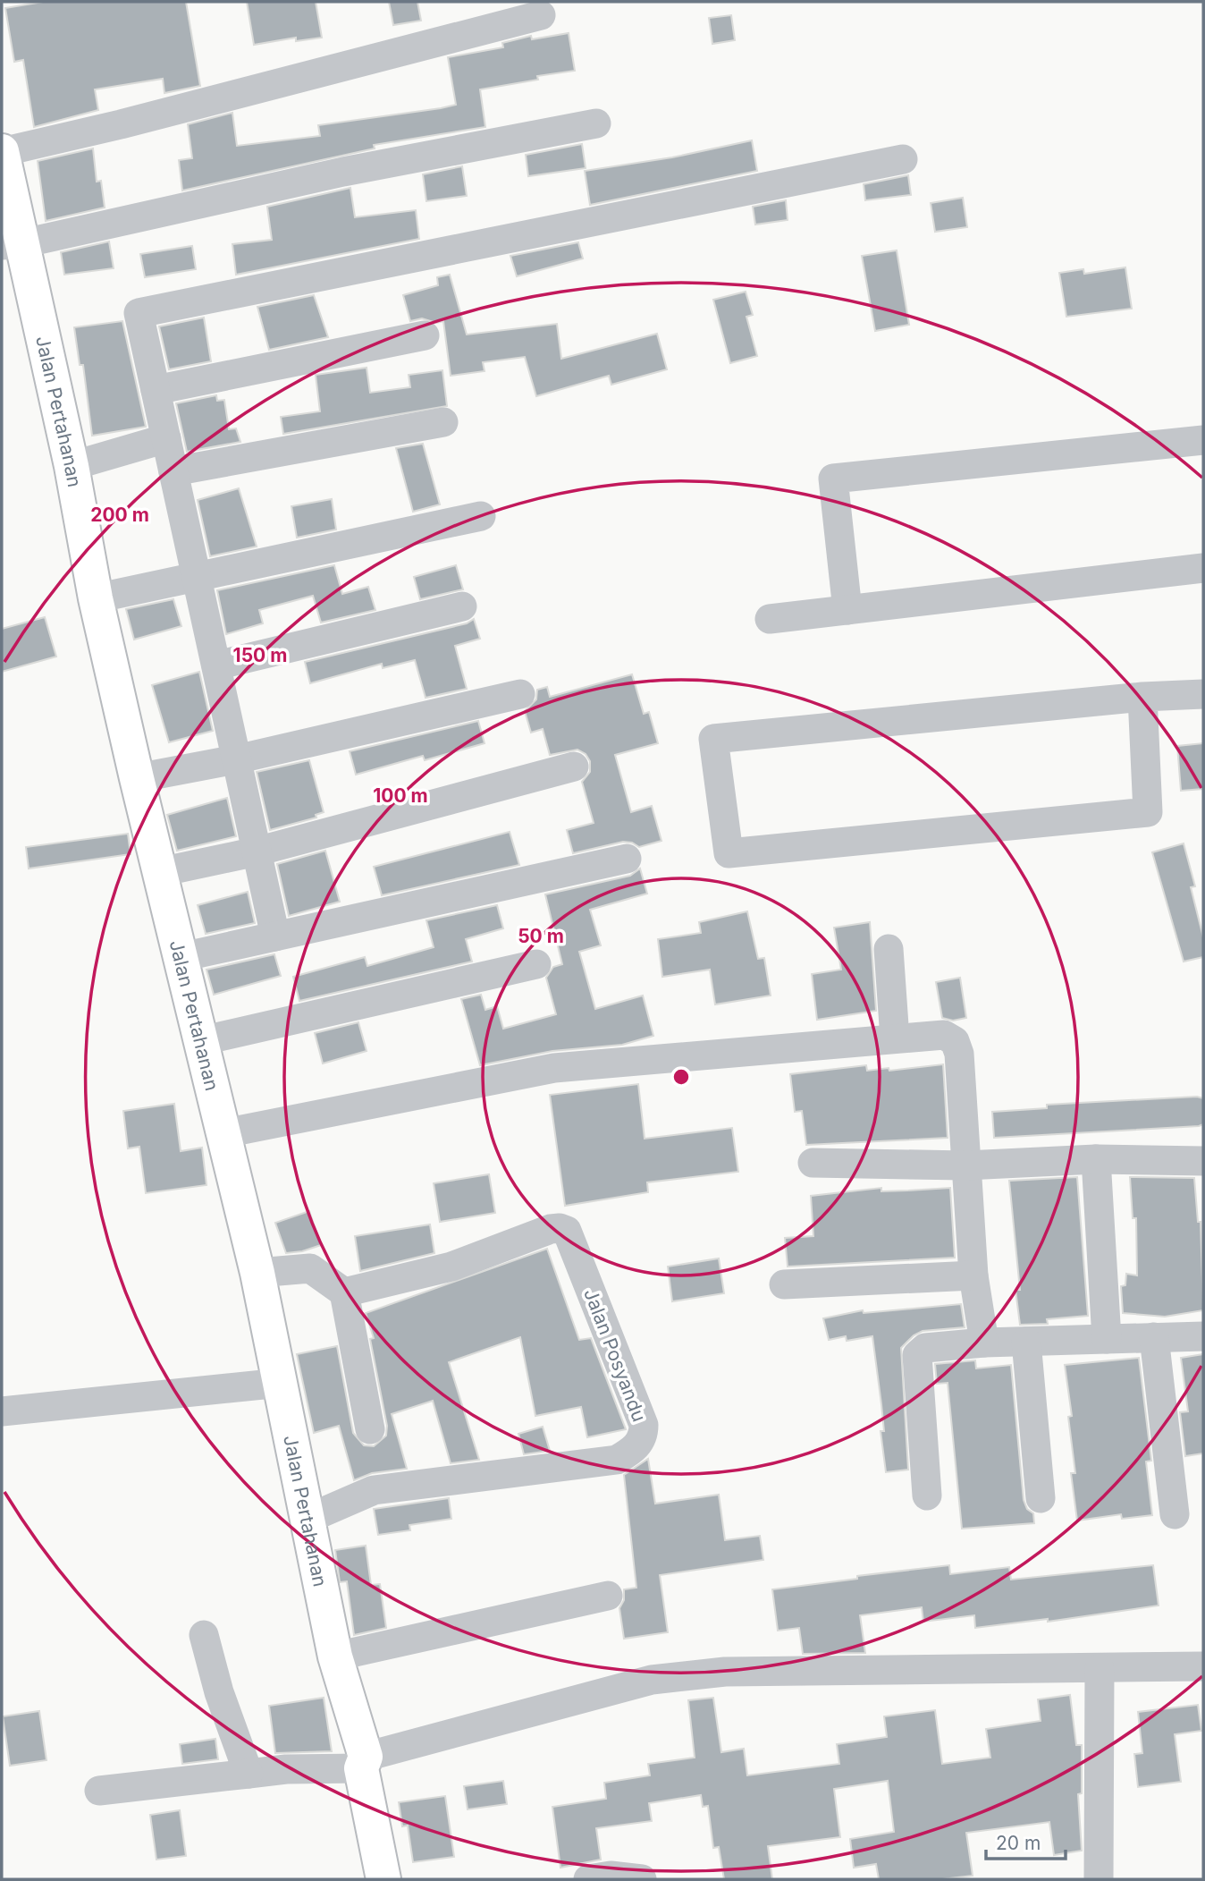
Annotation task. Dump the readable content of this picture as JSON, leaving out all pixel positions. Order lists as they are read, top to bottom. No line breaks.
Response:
{"streets":{"main road":["Jalan Pertahanan"],"street":["Jalan Posyandu"]},"crossings":[["Jalan Pertahanan","Jalan Posyandu"]],"scale_bar":"20 m","rings":["200 m","150 m","100 m","50 m"]}
